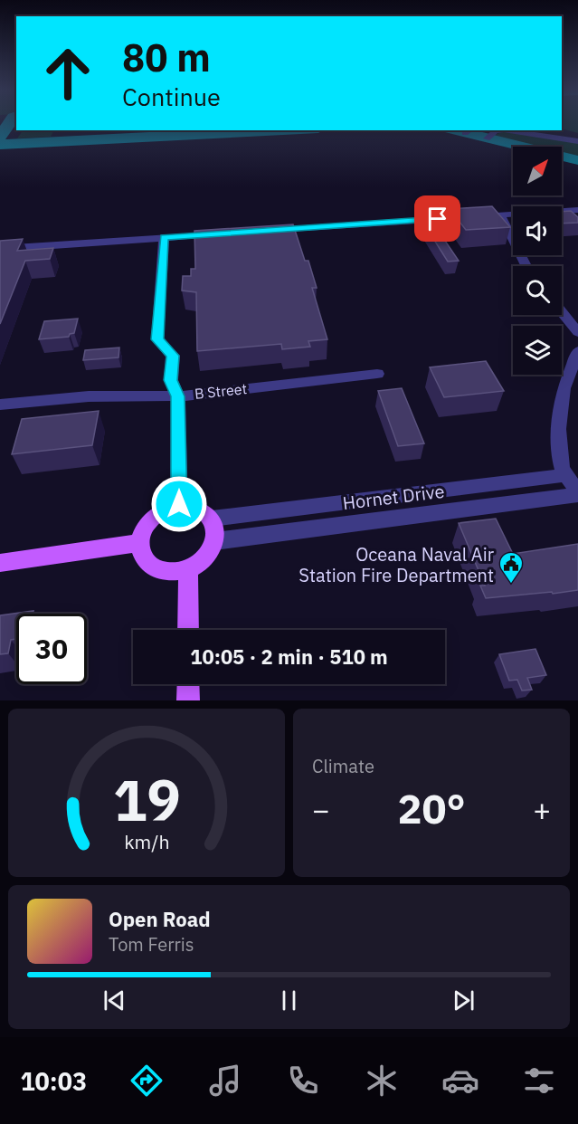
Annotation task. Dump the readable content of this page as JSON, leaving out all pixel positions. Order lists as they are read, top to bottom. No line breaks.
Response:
{"streets":{"street":["B Street","Hornet Drive"]},"places":{"public building":["Oceana Naval Air Station Fire Department"]},"north":"top right","page":{"turn":["80 m","Continue"],"limit":"30","trip":"10:05 · 2 min · 510 m","tile":"Climate","heat":["−","20°","+"],"song":["Open Road","Tom Ferris"],"tabs":"10:03","gauge":["19","km/h"]}}
